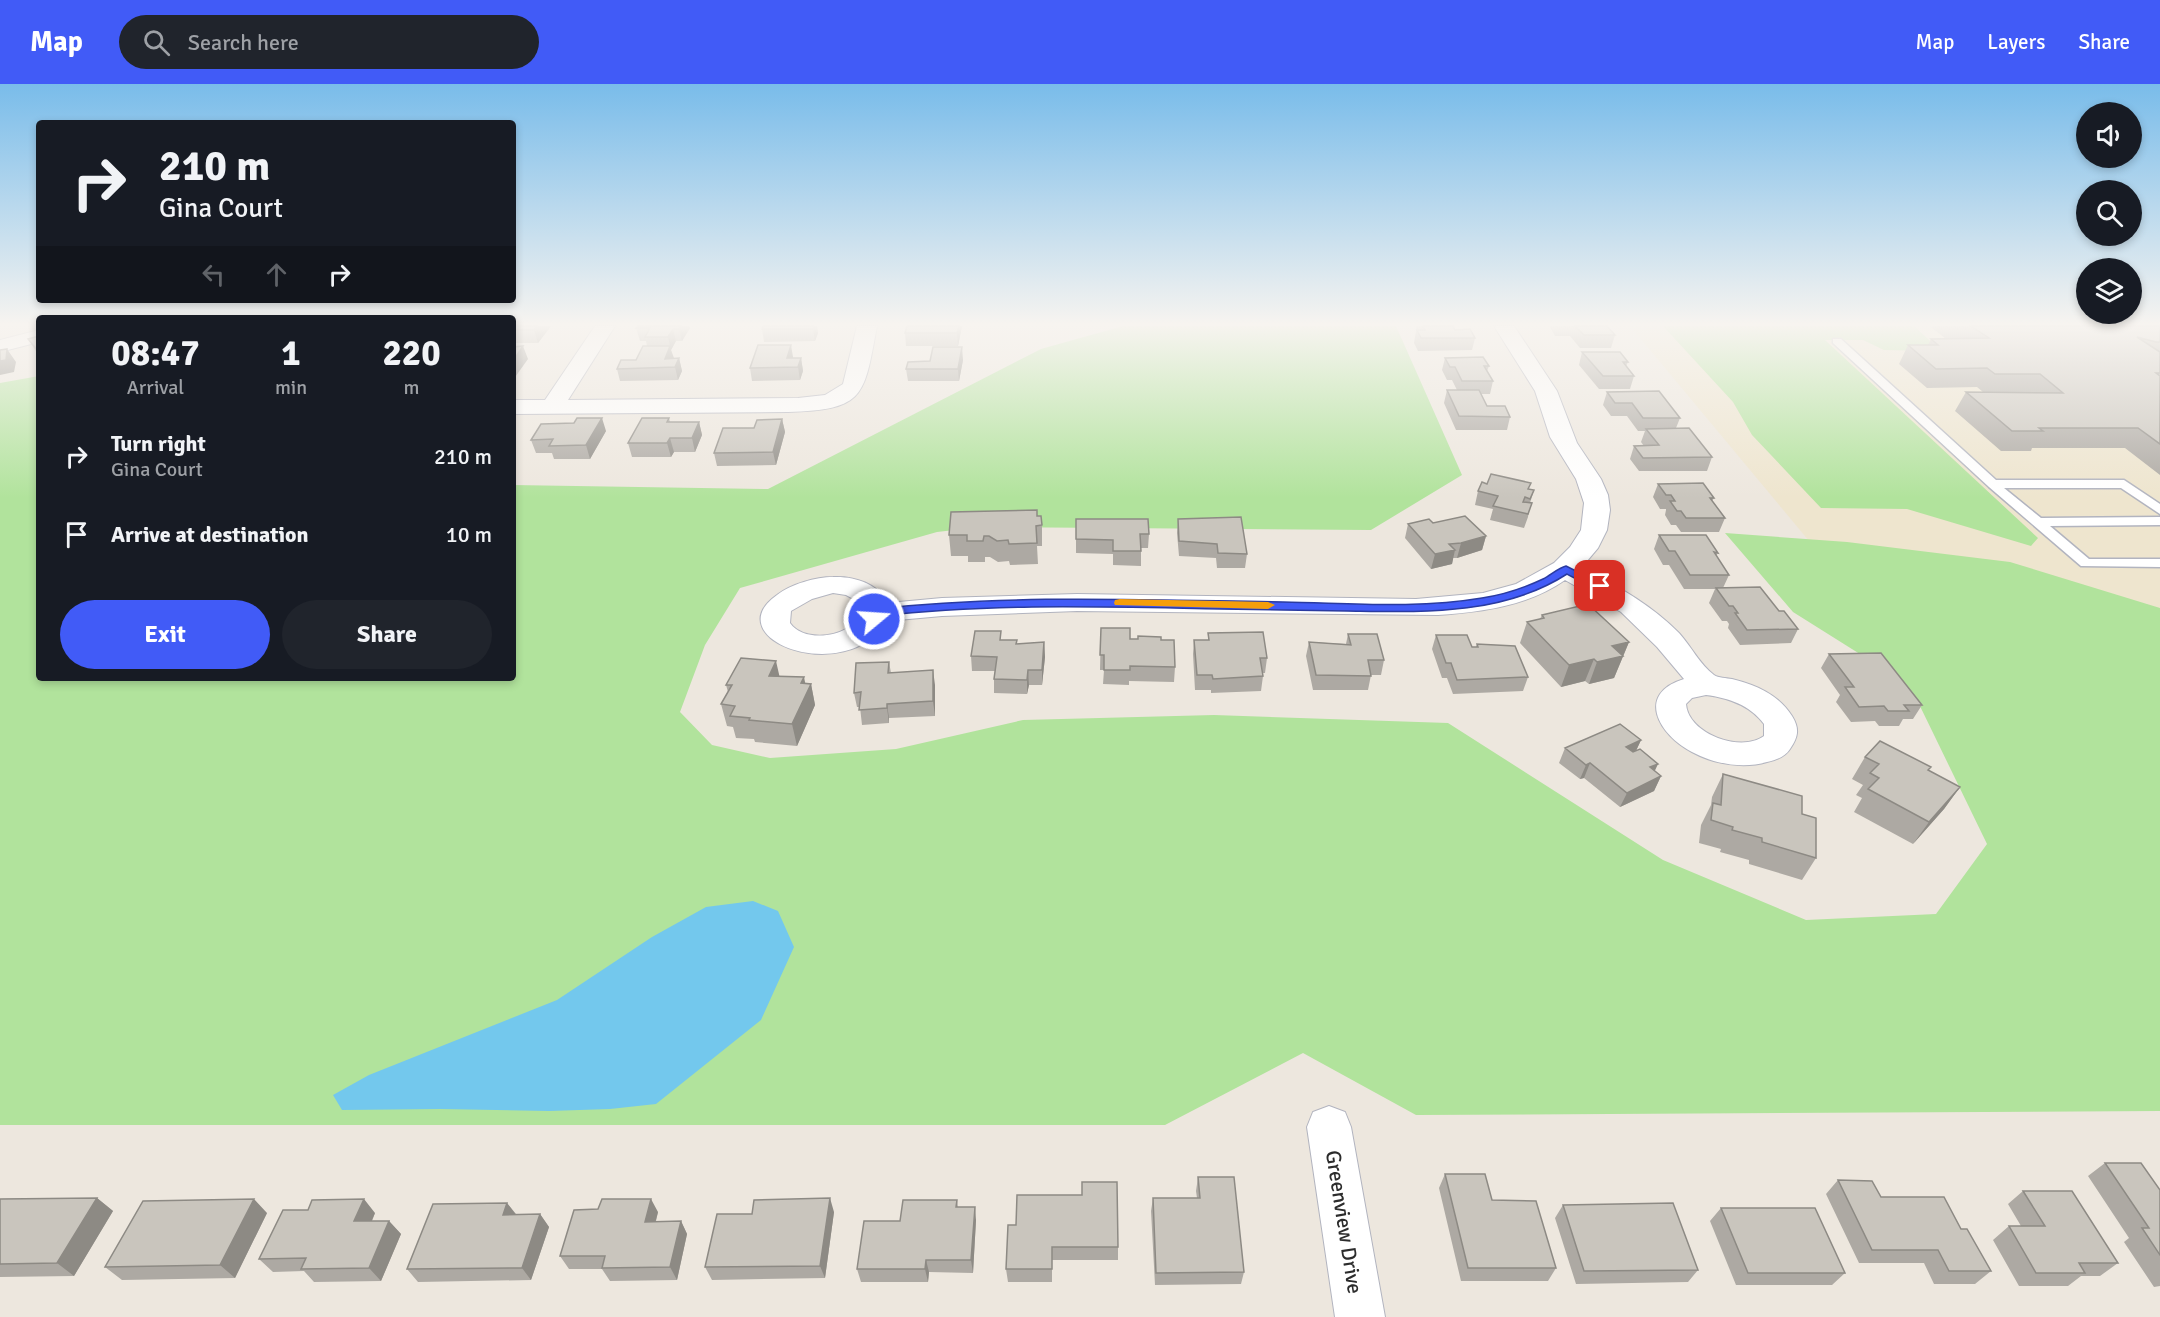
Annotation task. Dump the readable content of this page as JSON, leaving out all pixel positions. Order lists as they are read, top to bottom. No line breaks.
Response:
{"streets":{"street":["Greenview Drive"]},"page":{"header":"Map","search":"Search here","nav":["Map","Layers","Share"],"turn":["210 m","Gina Court"],"eta":["08:47","Arrival","1","min","220","m"],"list":[{"name":"Turn right","note":"Gina Court","value":"210 m"},{"name":"Arrive at destination","value":"10 m"}],"buttons":["Exit","Share"]}}
